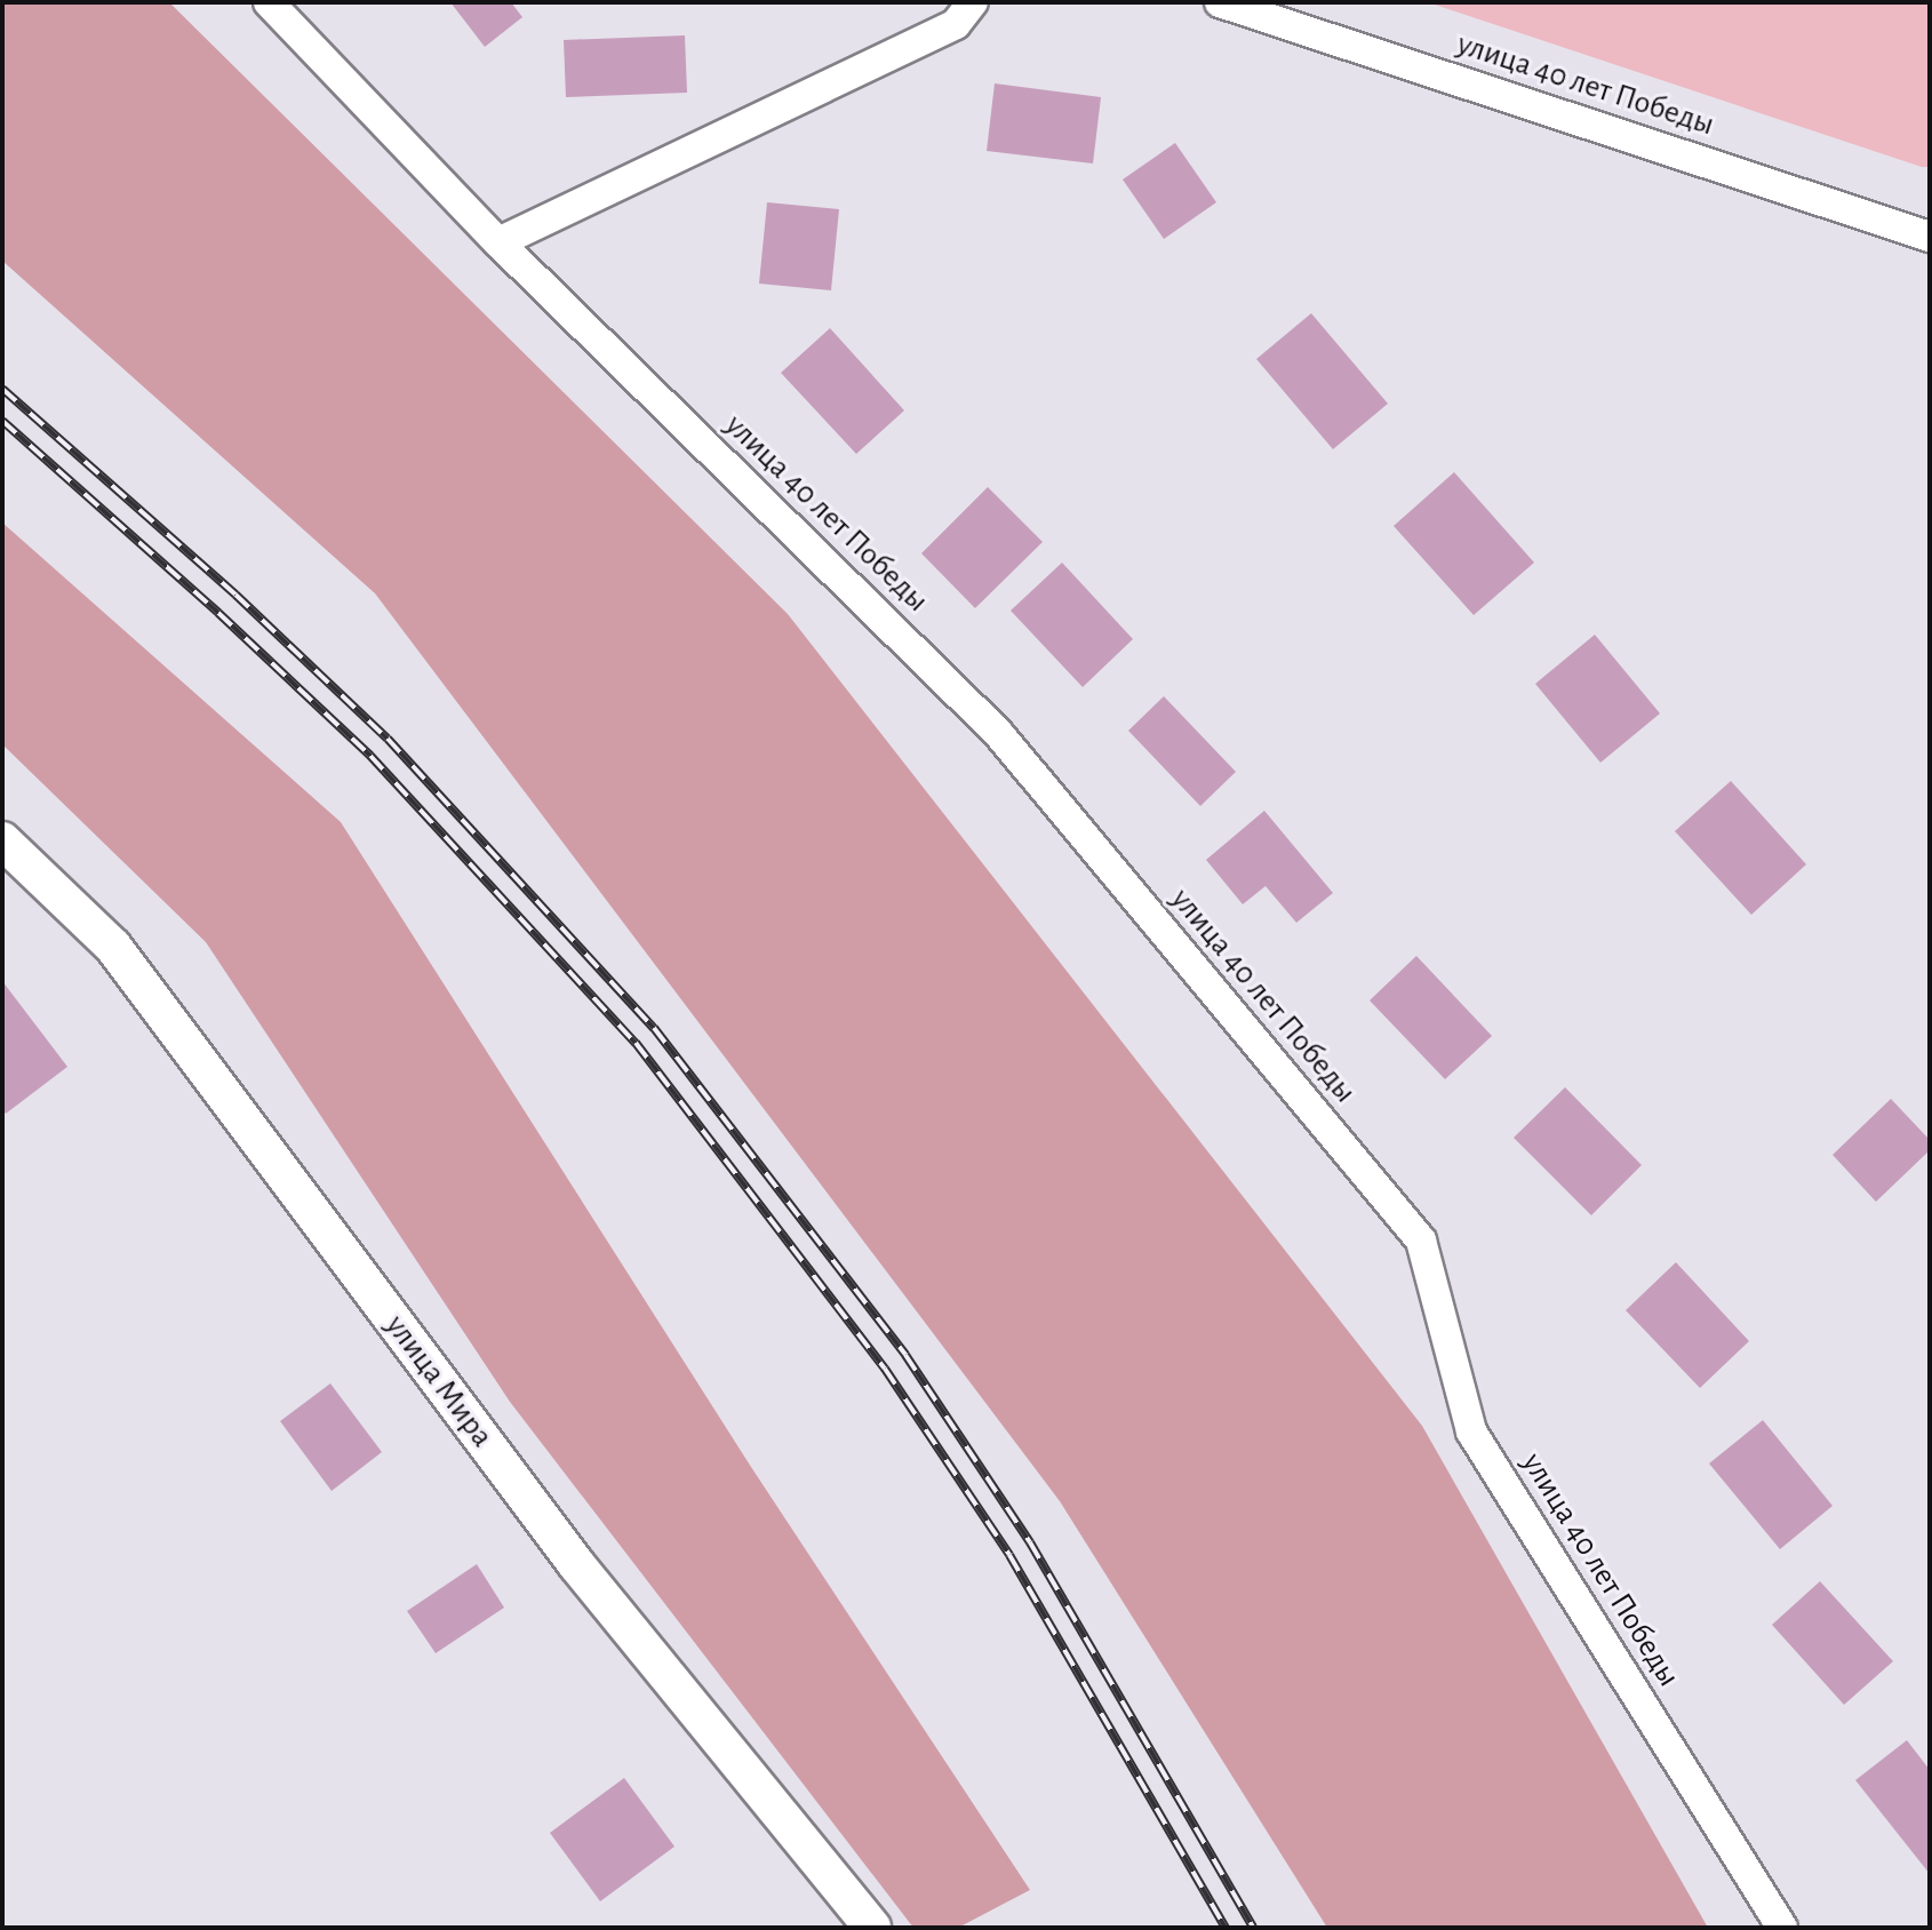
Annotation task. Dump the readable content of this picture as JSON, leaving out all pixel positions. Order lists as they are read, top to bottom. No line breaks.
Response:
{"streets":{"street":["улица 40 лет Победы","улица Мира"]}}
